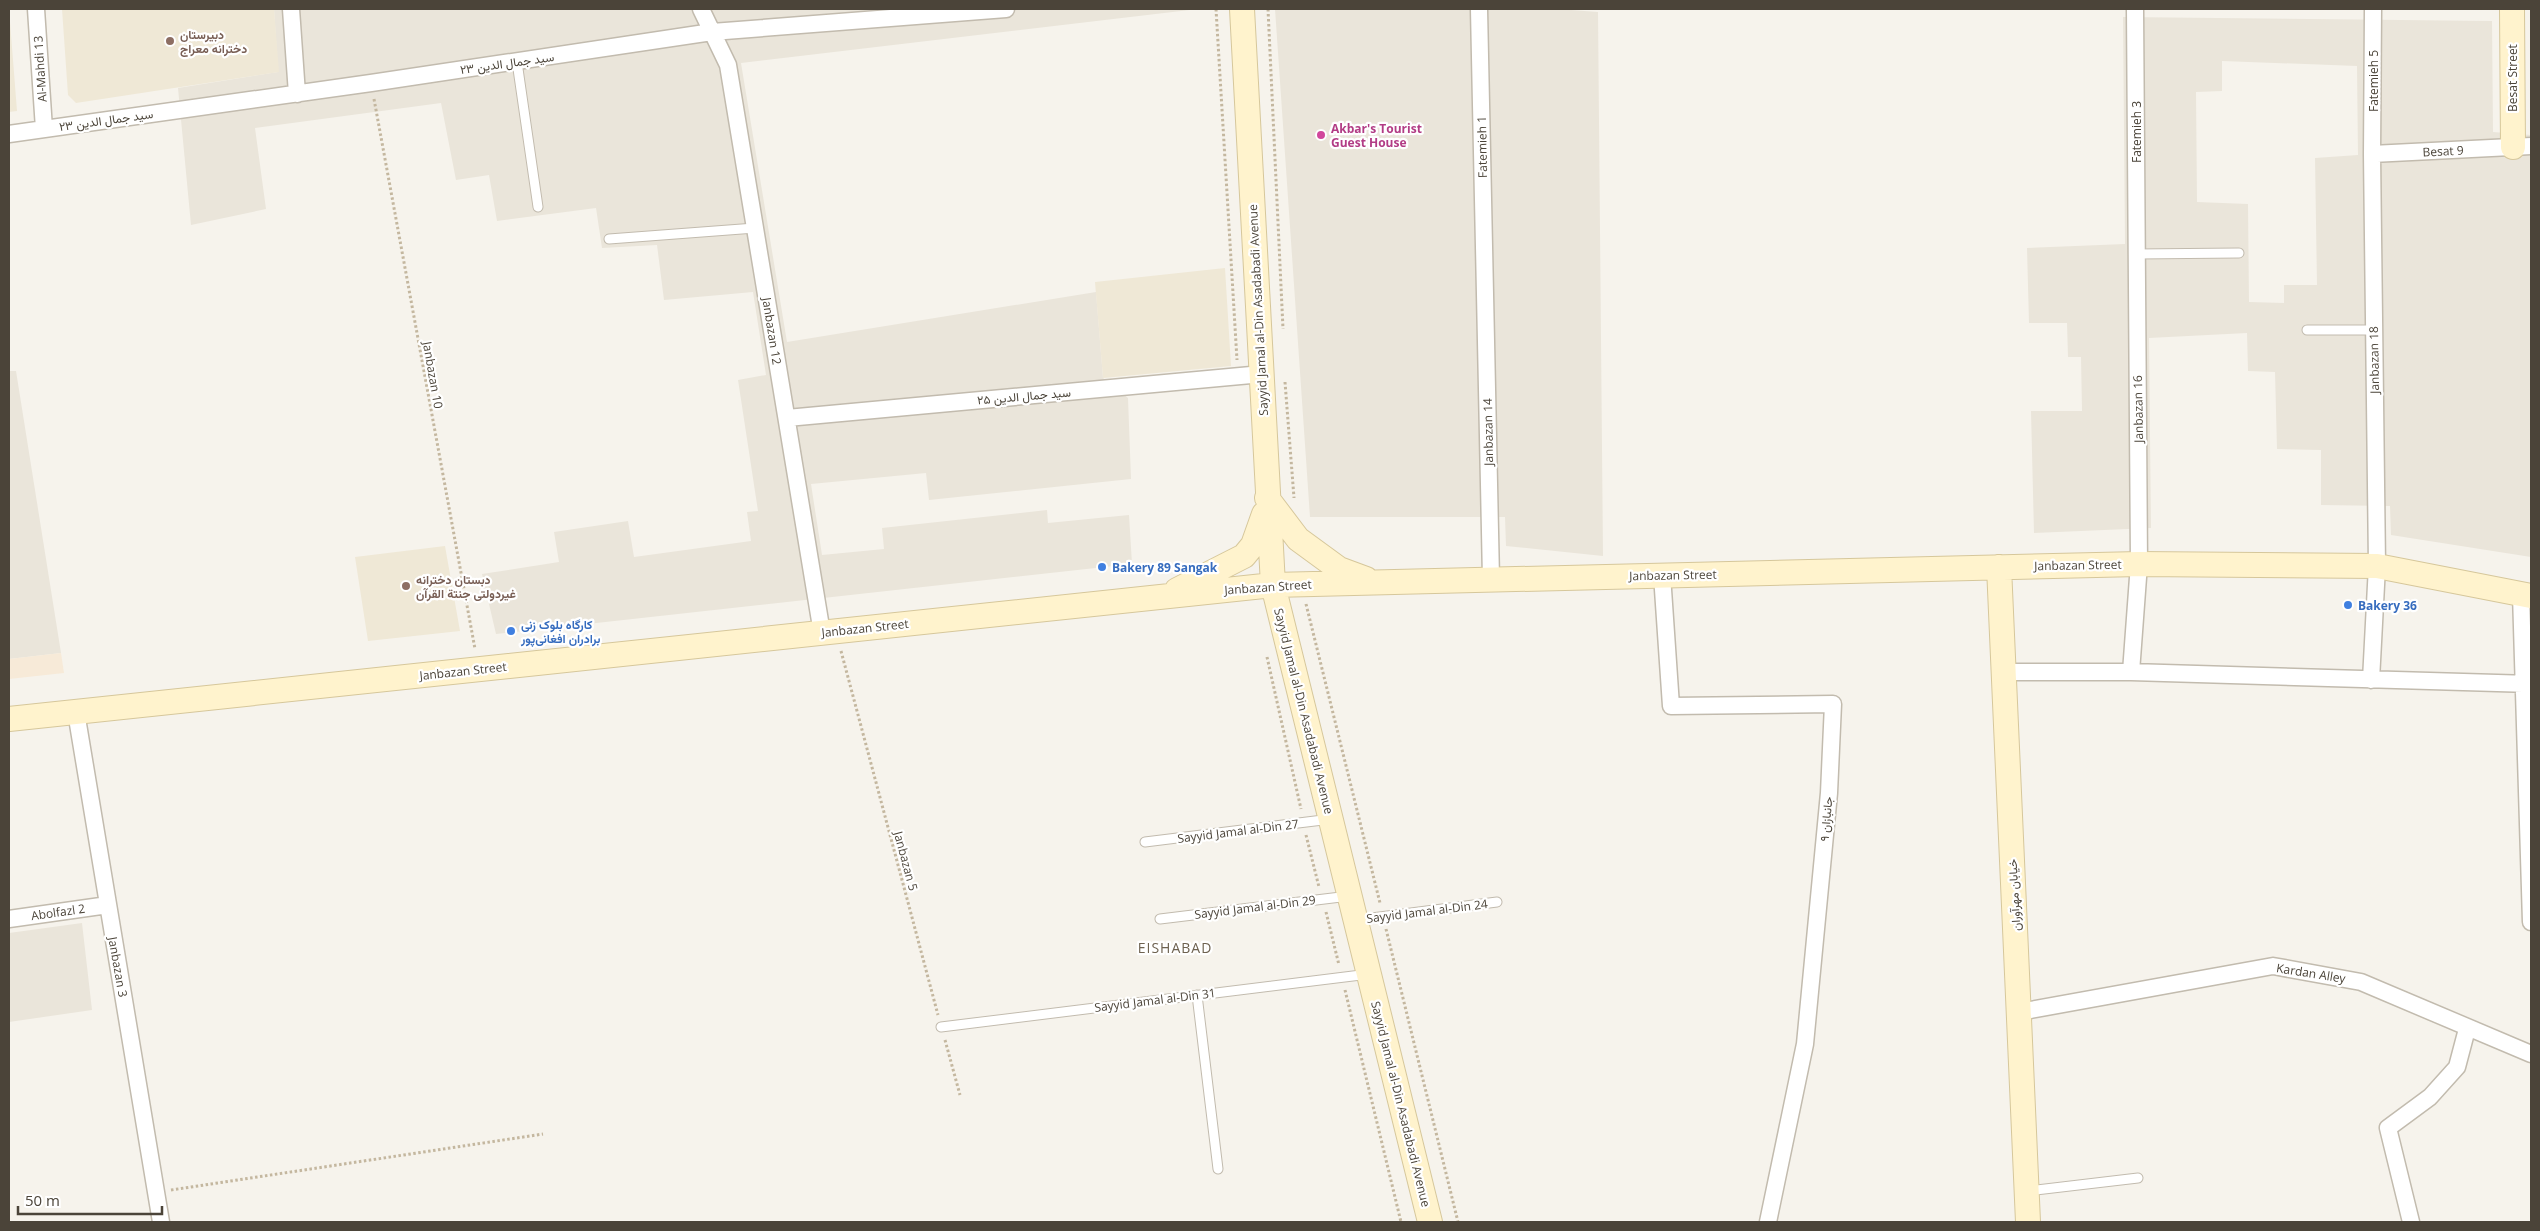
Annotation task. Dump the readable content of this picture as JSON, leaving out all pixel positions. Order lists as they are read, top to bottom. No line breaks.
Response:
{"streets":{"main road":["Besat Street","Sayyid Jamal al-Din Asadabadi Avenue","Janbazan Street","خیابان مهرآوران"],"street":["سید جمال الدین ۲۳","Al-Mahdi 13","Fatemieh 5","Fatemieh 3","Fatemieh 1","Besat 9","Janbazan 12","Janbazan 18","سید جمال الدین ۲۵","Janbazan 16","Janbazan 14","جانبازان ۹","Abolfazl 2","Janbazan 3","Kardan Alley"],"lane":["Sayyid Jamal al-Din 27","Sayyid Jamal al-Din 29","Sayyid Jamal al-Din 24","Sayyid Jamal al-Din 31"],"path":["Janbazan 10","Janbazan 5"]},"crossings":[["سید جمال الدین ۲۳","Al-Mahdi 13"],["سید جمال الدین ۲۳","Janbazan 12"],["سید جمال الدین ۲۳","Janbazan 10"],["Besat Street","Besat 9"],["Fatemieh 5","Besat 9"],["Fatemieh 5","Janbazan 18"],["Fatemieh 3","Janbazan 16"],["Fatemieh 1","Janbazan 14"],["Besat 9","Janbazan 18"],["Sayyid Jamal al-Din Asadabadi Avenue","سید جمال الدین ۲۵"],["Sayyid Jamal al-Din Asadabadi Avenue","Janbazan Street"],["Sayyid Jamal al-Din Asadabadi Avenue","Sayyid Jamal al-Din 27"],["Sayyid Jamal al-Din Asadabadi Avenue","Sayyid Jamal al-Din 29"],["Sayyid Jamal al-Din Asadabadi Avenue","Sayyid Jamal al-Din 24"],["Sayyid Jamal al-Din Asadabadi Avenue","Sayyid Jamal al-Din 31"],["Janbazan 12","سید جمال الدین ۲۵"],["Janbazan 12","Janbazan Street"],["Janbazan 12","Janbazan 5"],["Janbazan 18","Janbazan Street"],["Janbazan 10","Janbazan Street"],["Janbazan 16","Janbazan Street"],["Janbazan 14","Janbazan Street"],["Janbazan Street","جانبازان ۹"],["Janbazan Street","Janbazan 5"],["Janbazan Street","خیابان مهرآوران"],["Janbazan Street","Janbazan 3"],["Janbazan 5","Sayyid Jamal al-Din 31"],["خیابان مهرآوران","Kardan Alley"],["Abolfazl 2","Janbazan 3"]],"districts":["EISHABAD"],"places":["دبیرستان دخترانه معراج","Akbar's Tourist Guest House","Bakery 89 Sangak","دبستان دخترانه غیردولتی جنتة القرآن","Bakery 36","کارگاه بلوک زنی برادران افغانی‌پور"],"scale_bar":"50 m"}
